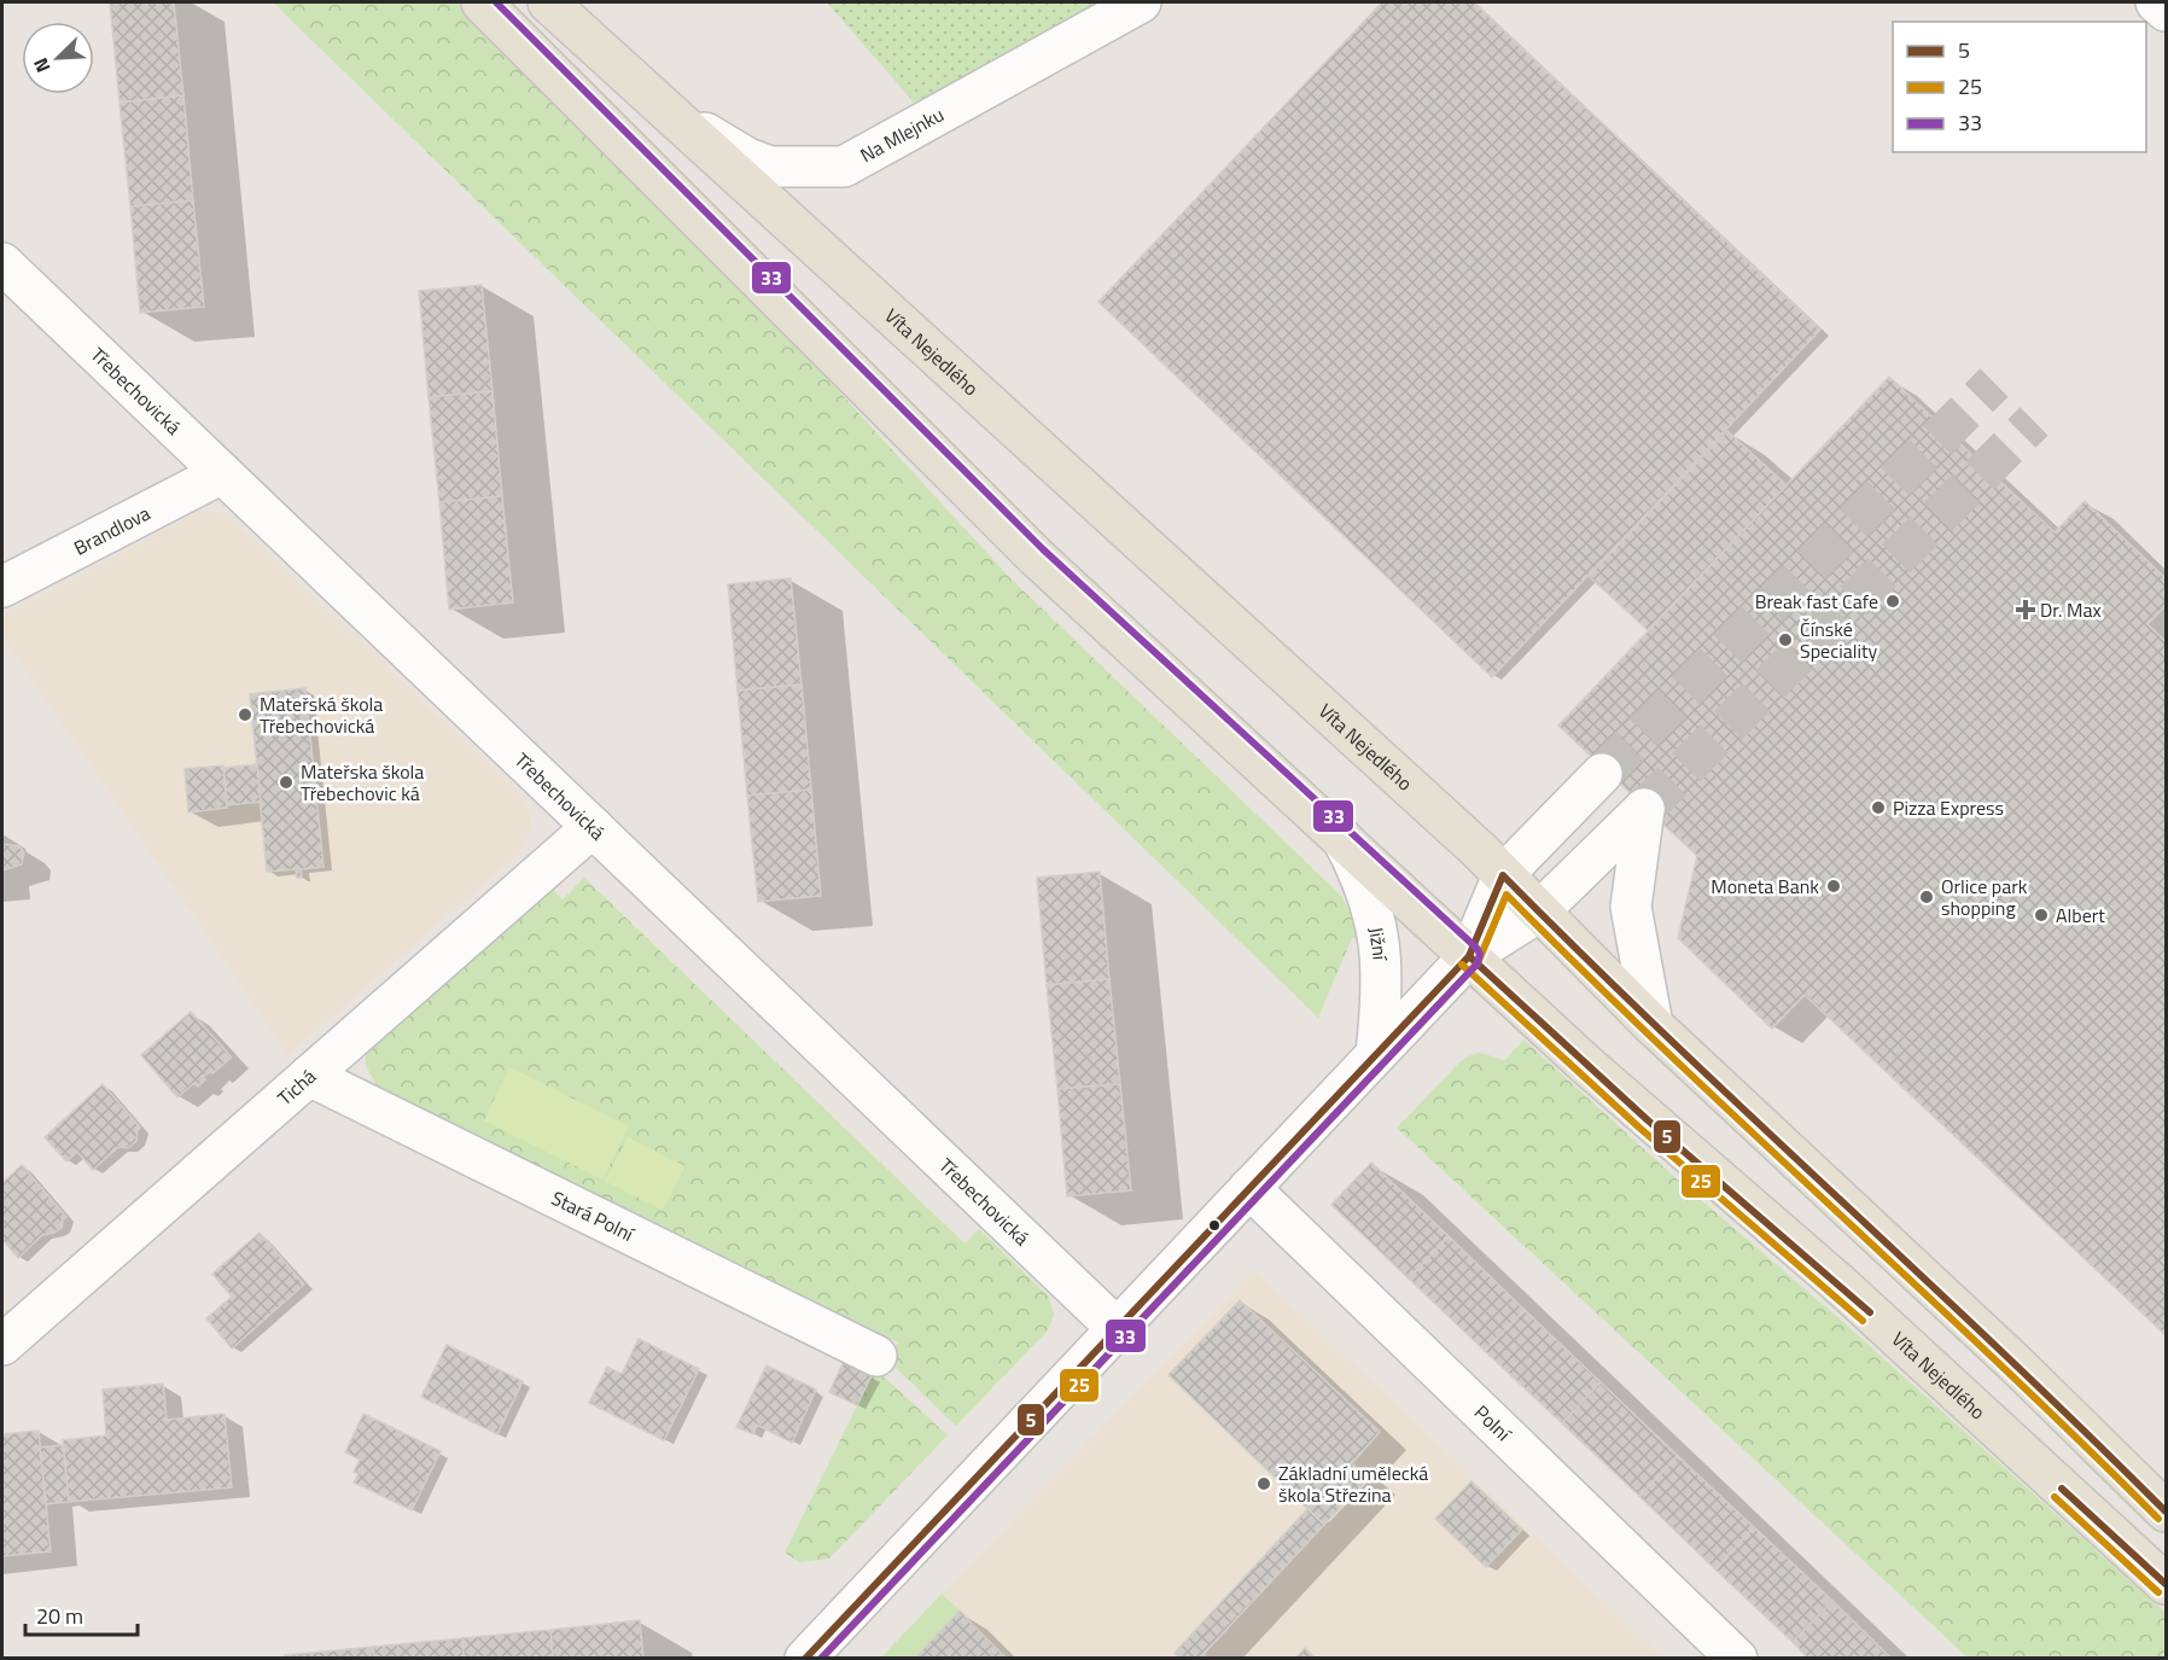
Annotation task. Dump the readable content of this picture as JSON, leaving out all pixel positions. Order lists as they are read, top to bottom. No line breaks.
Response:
{"streets":{"main road":["Víta Nejedlého"],"street":["Na Mlejnku","Třebechovická","Brandlova","Jižní","Tichá","Stará Polní","Polní"]},"crossings":[["Na Mlejnku","Víta Nejedlého"],["Víta Nejedlého","Jižní"],["Třebechovická","Brandlova"],["Třebechovická","Tichá"],["Tichá","Stará Polní"]],"places":{"other":["Break fast Cafe","Čínské Speciality","Mateřská škola Třebechovická","Mateřska škola Třebechovic ká","Pizza Express","Moneta Bank","Orlice park shopping","Albert","Základní umělecká škola Střezina"],"health":["Dr. Max"]},"lines":["transit line 33","transit line 5","transit line 25"],"legend":["5","25","33"],"scale_bar":"20 m","north":"bottom left"}
